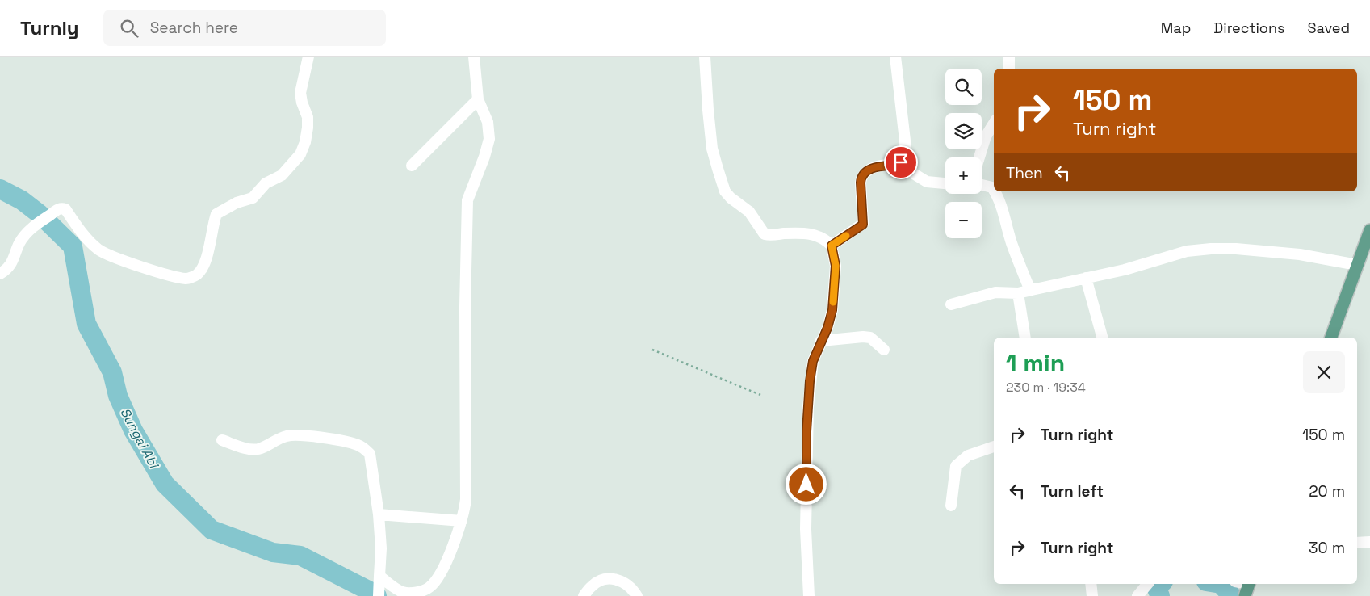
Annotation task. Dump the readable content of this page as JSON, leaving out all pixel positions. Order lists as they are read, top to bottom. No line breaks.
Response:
{"water":["Sungai Abi"],"page":{"header":"Turnly","search":"Search here","nav":["Map","Directions","Saved"],"map_buttons":["+","−"],"turn":["150 m","Turn right"],"then":"Then","heading":["1 min","230 m · 19:34"],"list":[{"name":"Turn right","value":"150 m"},{"name":"Turn left","value":"20 m"},{"name":"Turn right","value":"30 m"}]}}
